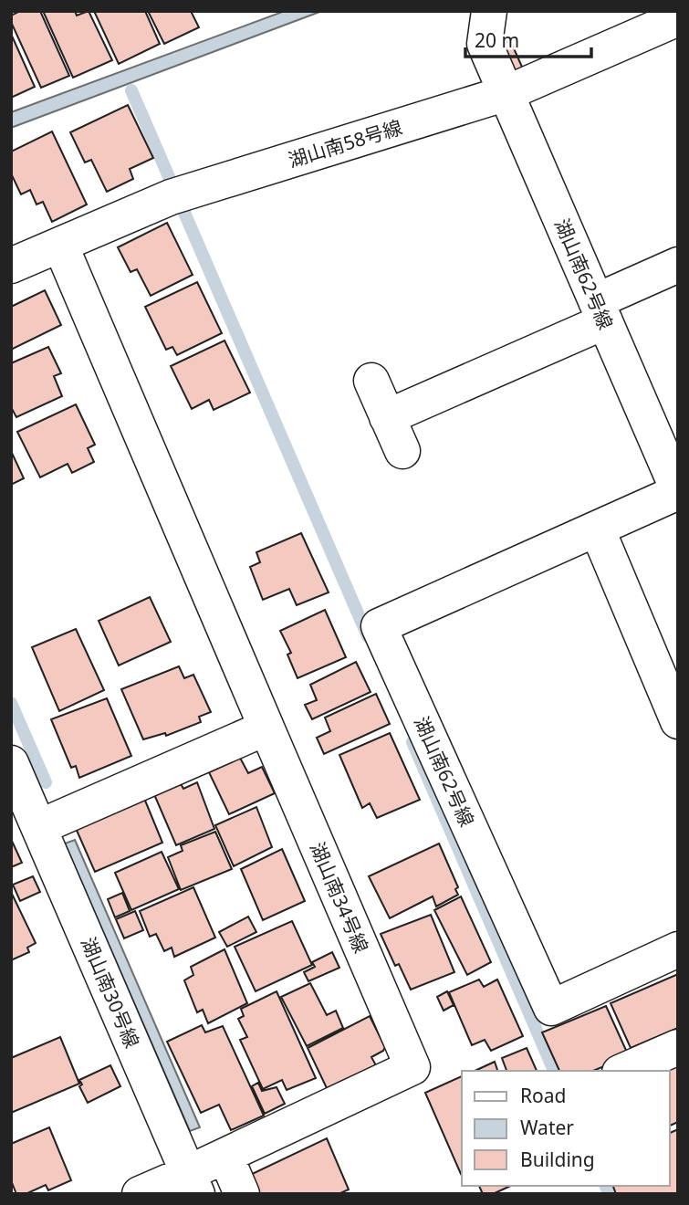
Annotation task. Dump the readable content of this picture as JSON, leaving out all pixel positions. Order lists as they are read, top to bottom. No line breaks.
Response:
{"streets":{"street":["湖山南58号線","湖山南62号線","湖山南34号線","湖山南30号線"]},"crossings":[["湖山南58号線","湖山南62号線"],["湖山南34号線","湖山南30号線"]],"legend":["Road","Water","Building"],"scale_bar":"20 m"}
